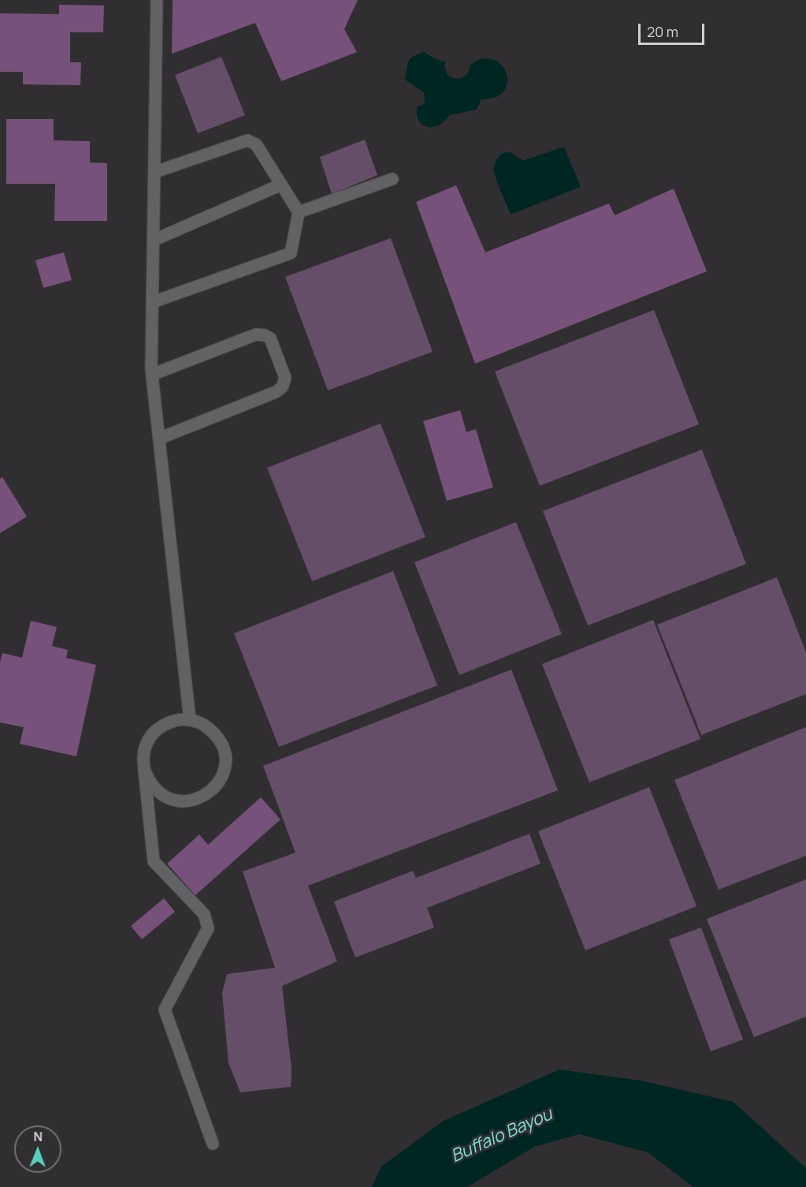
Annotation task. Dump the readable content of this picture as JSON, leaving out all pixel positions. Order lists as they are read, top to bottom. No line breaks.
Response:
{"water":["Buffalo Bayou"],"scale_bar":"20 m","north":"top"}
